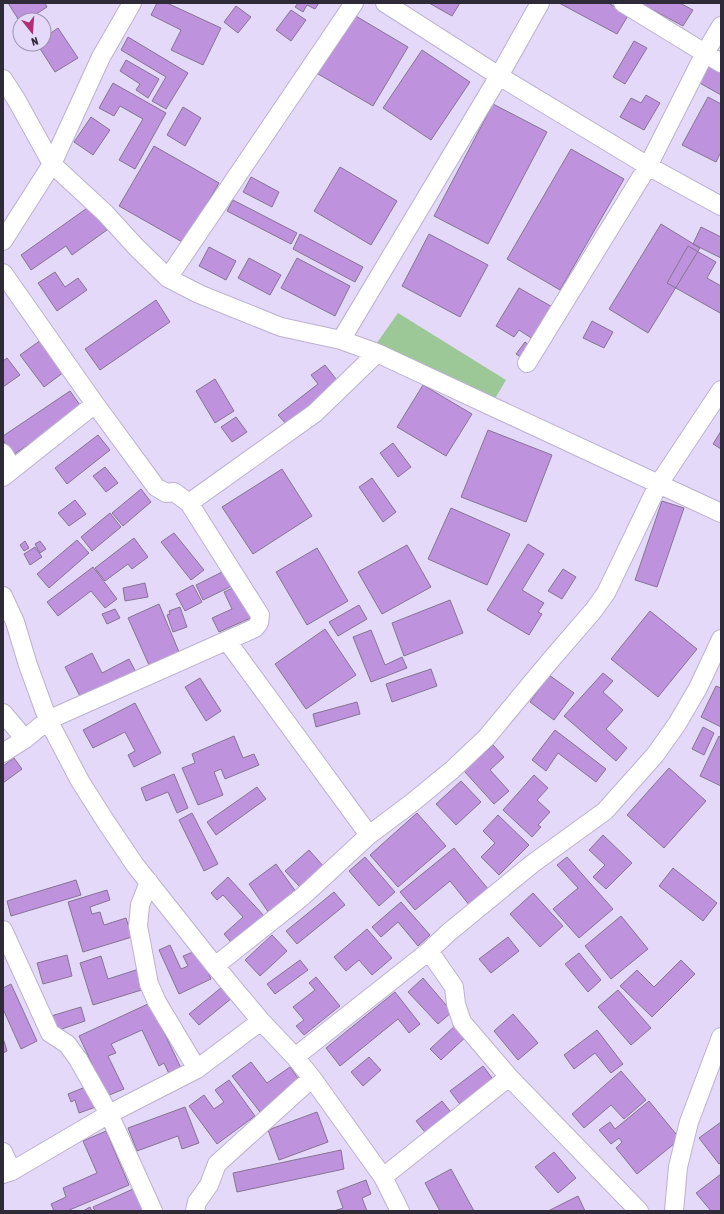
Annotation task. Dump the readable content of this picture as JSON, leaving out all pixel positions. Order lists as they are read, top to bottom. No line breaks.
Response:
{"north":"bottom"}
